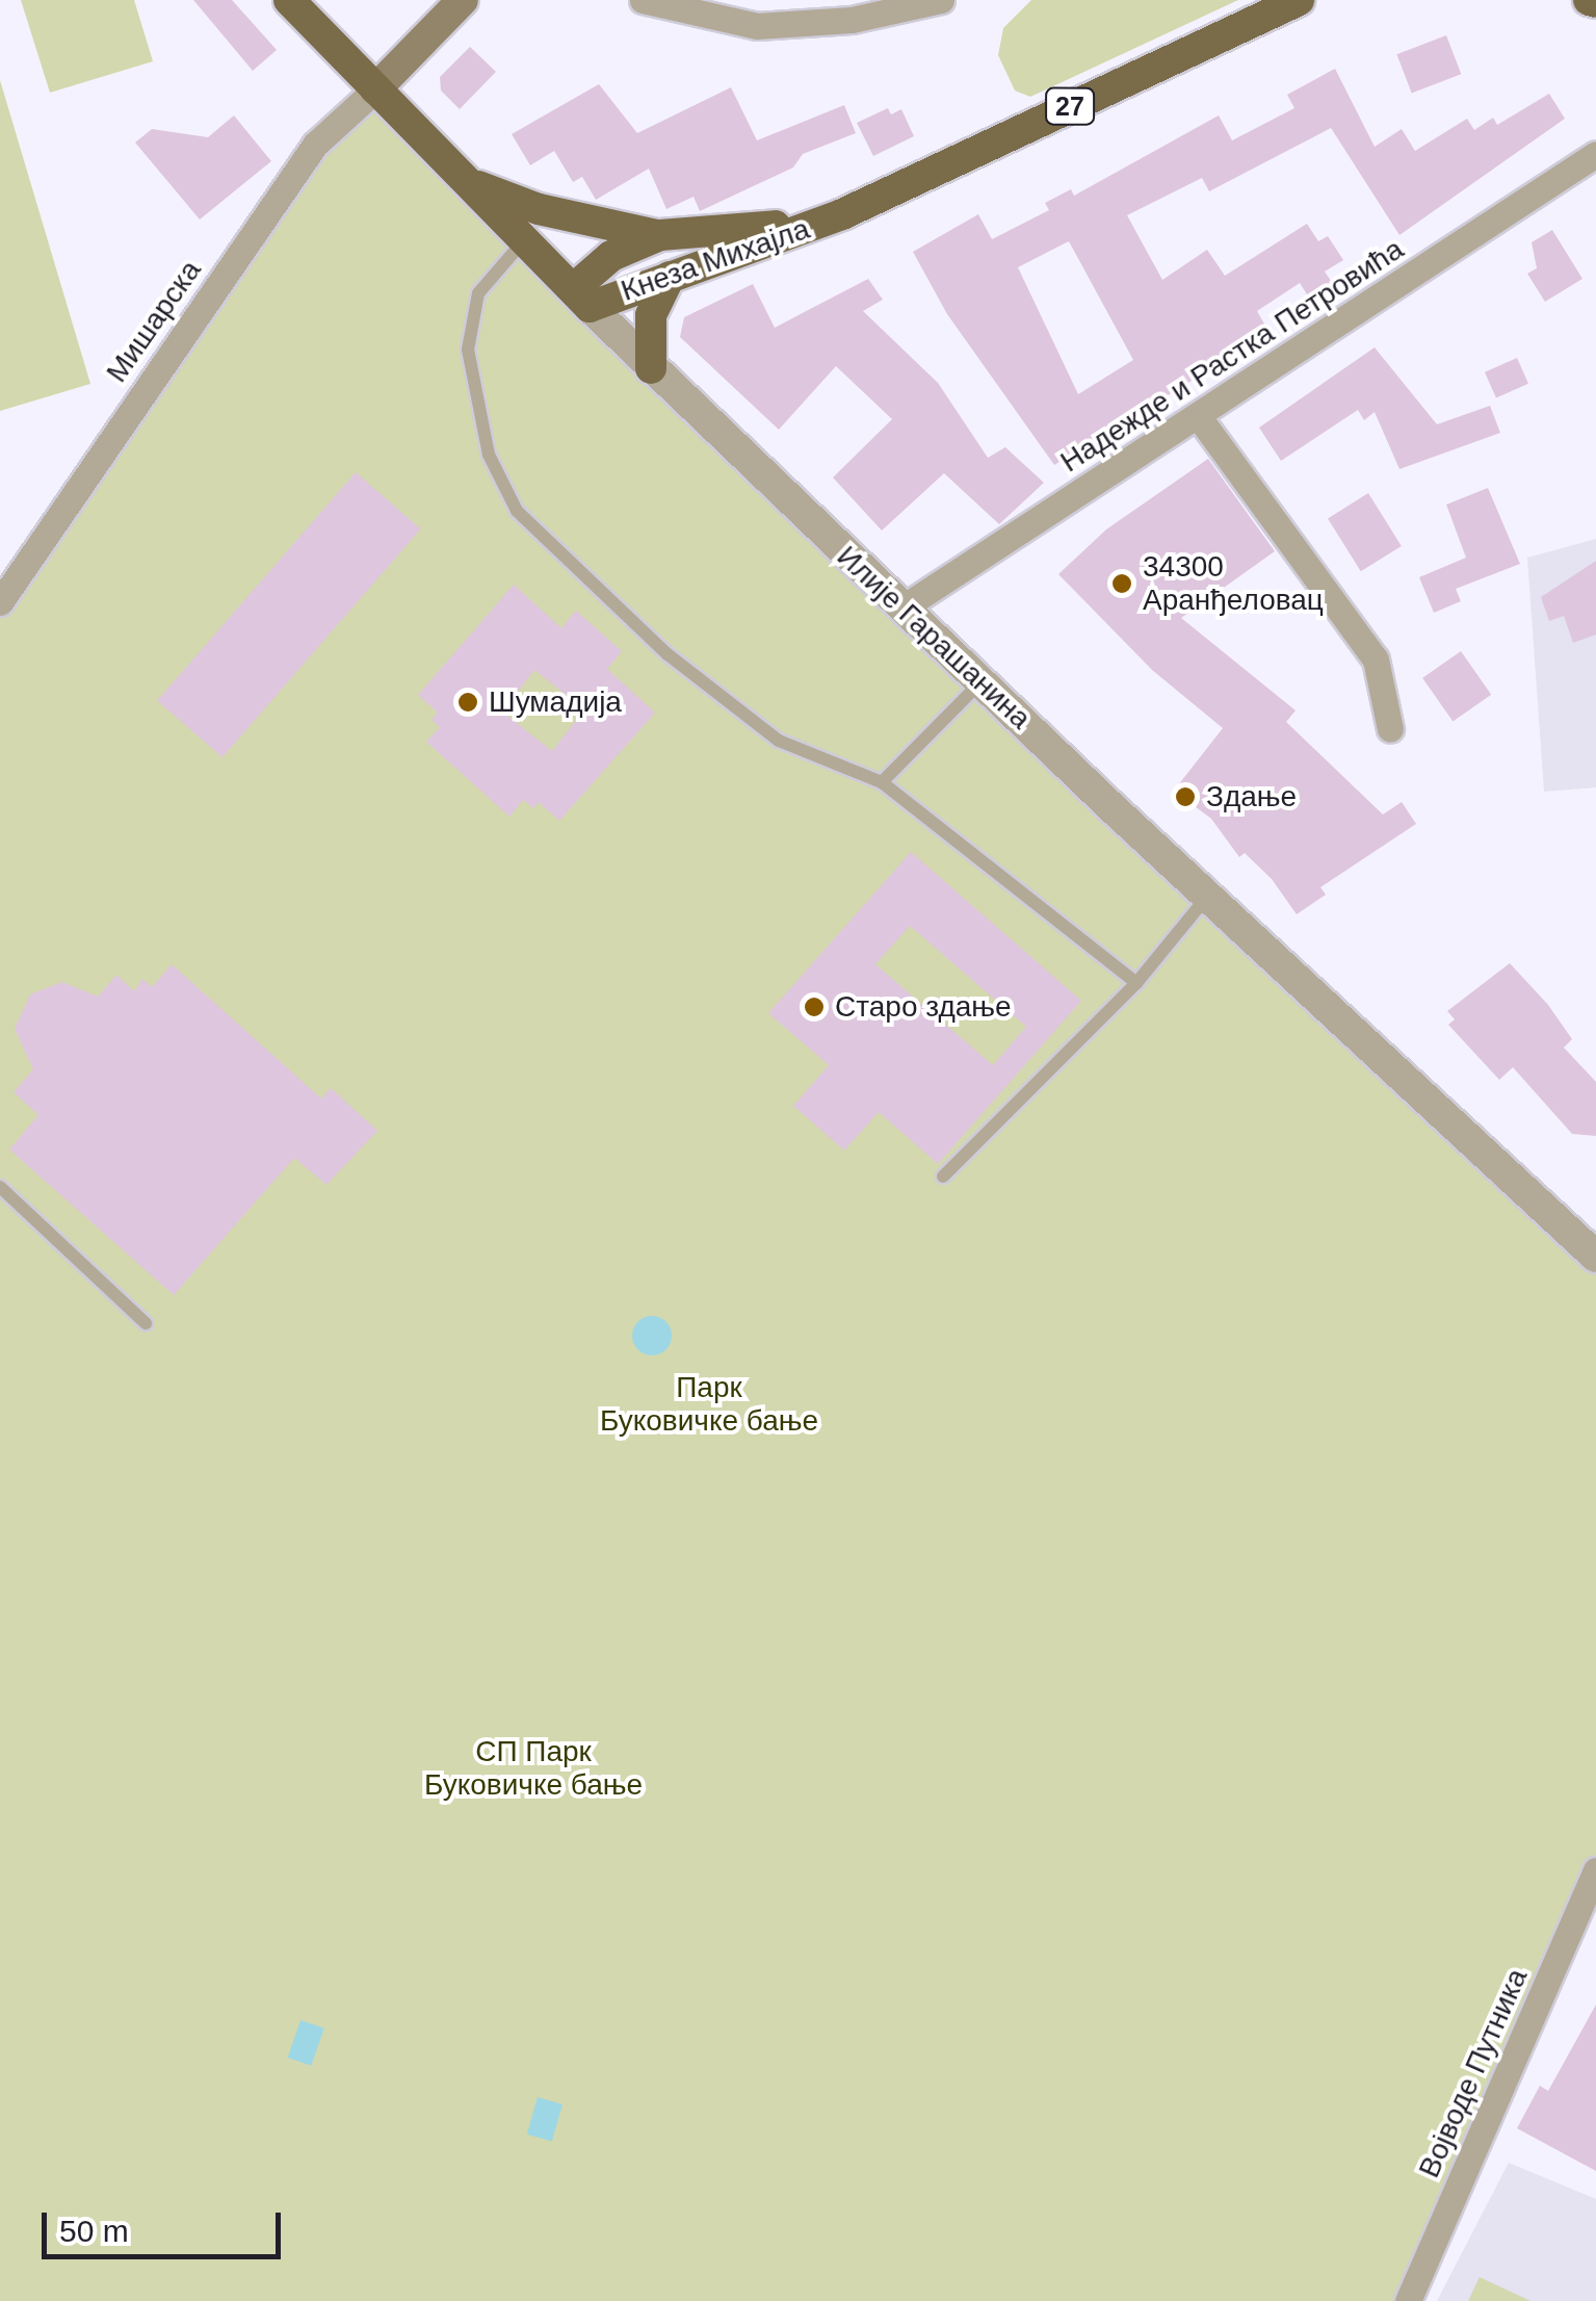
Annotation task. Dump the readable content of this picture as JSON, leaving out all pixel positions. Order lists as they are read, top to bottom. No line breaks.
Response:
{"streets":{"main road":["27","Кнеза Михајла","Илије Гарашанина"],"street":["Мишарска","Надежде и Растка Петровића","Војводе Путника"]},"crossings":[["27","Кнеза Михајла"],["27","Илије Гарашанина"],["Кнеза Михајла","Илије Гарашанина"],["Мишарска","Илије Гарашанина"],["Надежде и Растка Петровића","Илије Гарашанина"]],"parks":["Парк Буковичке бање","СП Парк Буковичке бање"],"places":["34300 Аранђеловац","Шумадија","Здање","Старо здање"],"scale_bar":"50 m"}
